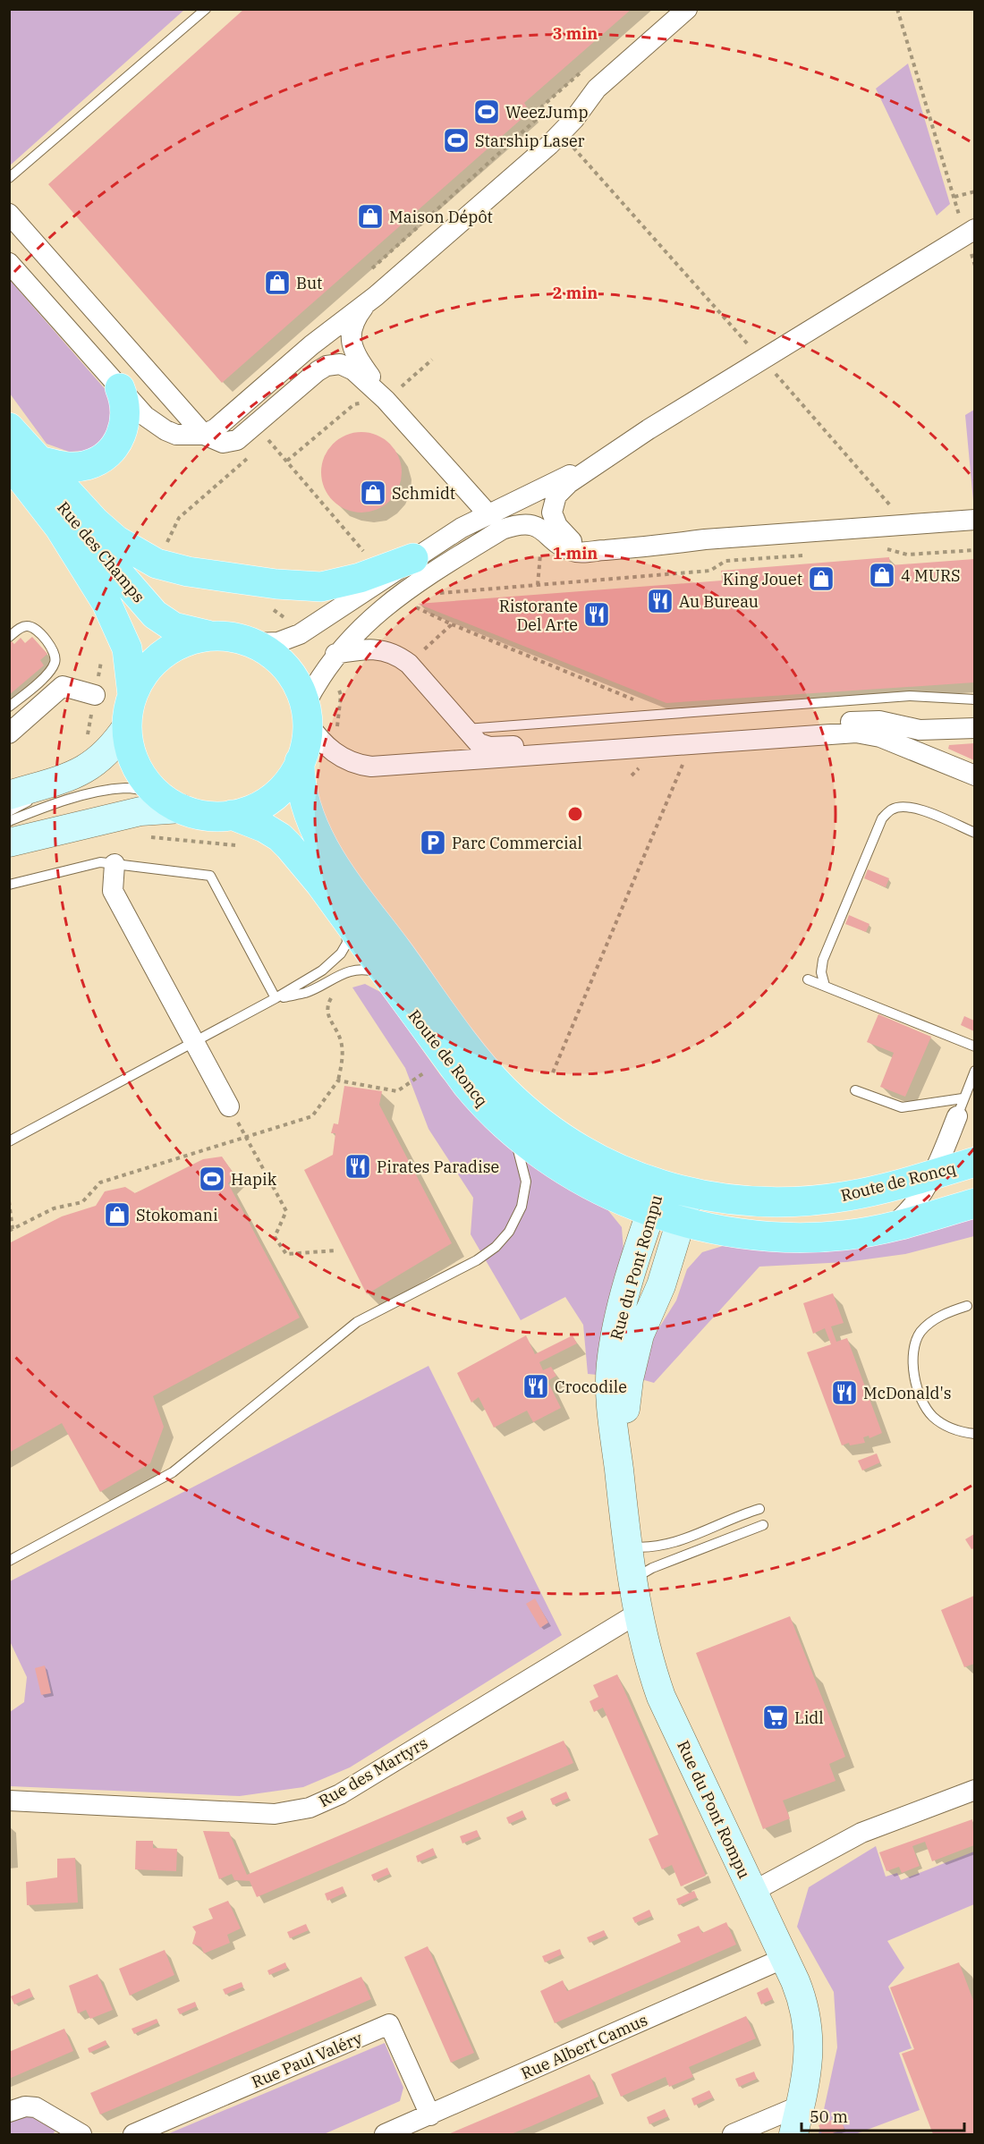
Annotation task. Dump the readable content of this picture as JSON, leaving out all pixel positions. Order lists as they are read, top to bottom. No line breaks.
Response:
{"streets":{"main road":["Rue des Champs","Route de Roncq"],"street":["Rue du Pont Rompu","Rue des Martyrs","Rue Albert Camus","Rue Paul Valéry"]},"crossings":[["Rue des Champs","Route de Roncq"],["Route de Roncq","Rue du Pont Rompu"],["Rue du Pont Rompu","Rue des Martyrs"],["Rue du Pont Rompu","Rue Albert Camus"],["Rue Albert Camus","Rue Paul Valéry"]],"places":{"sports":["WeezJump","Starship Laser","Hapik"],"shop":["Maison Dépôt","But","Schmidt","4 MURS","King Jouet","Stokomani"],"restaurant":["Au Bureau","Ristorante Del Arte","Pirates Paradise","Crocodile","McDonald's"],"parking":["Parc Commercial"],"supermarket":["Lidl"]},"scale_bar":"50 m","rings":["3 min","2 min","1 min"]}
